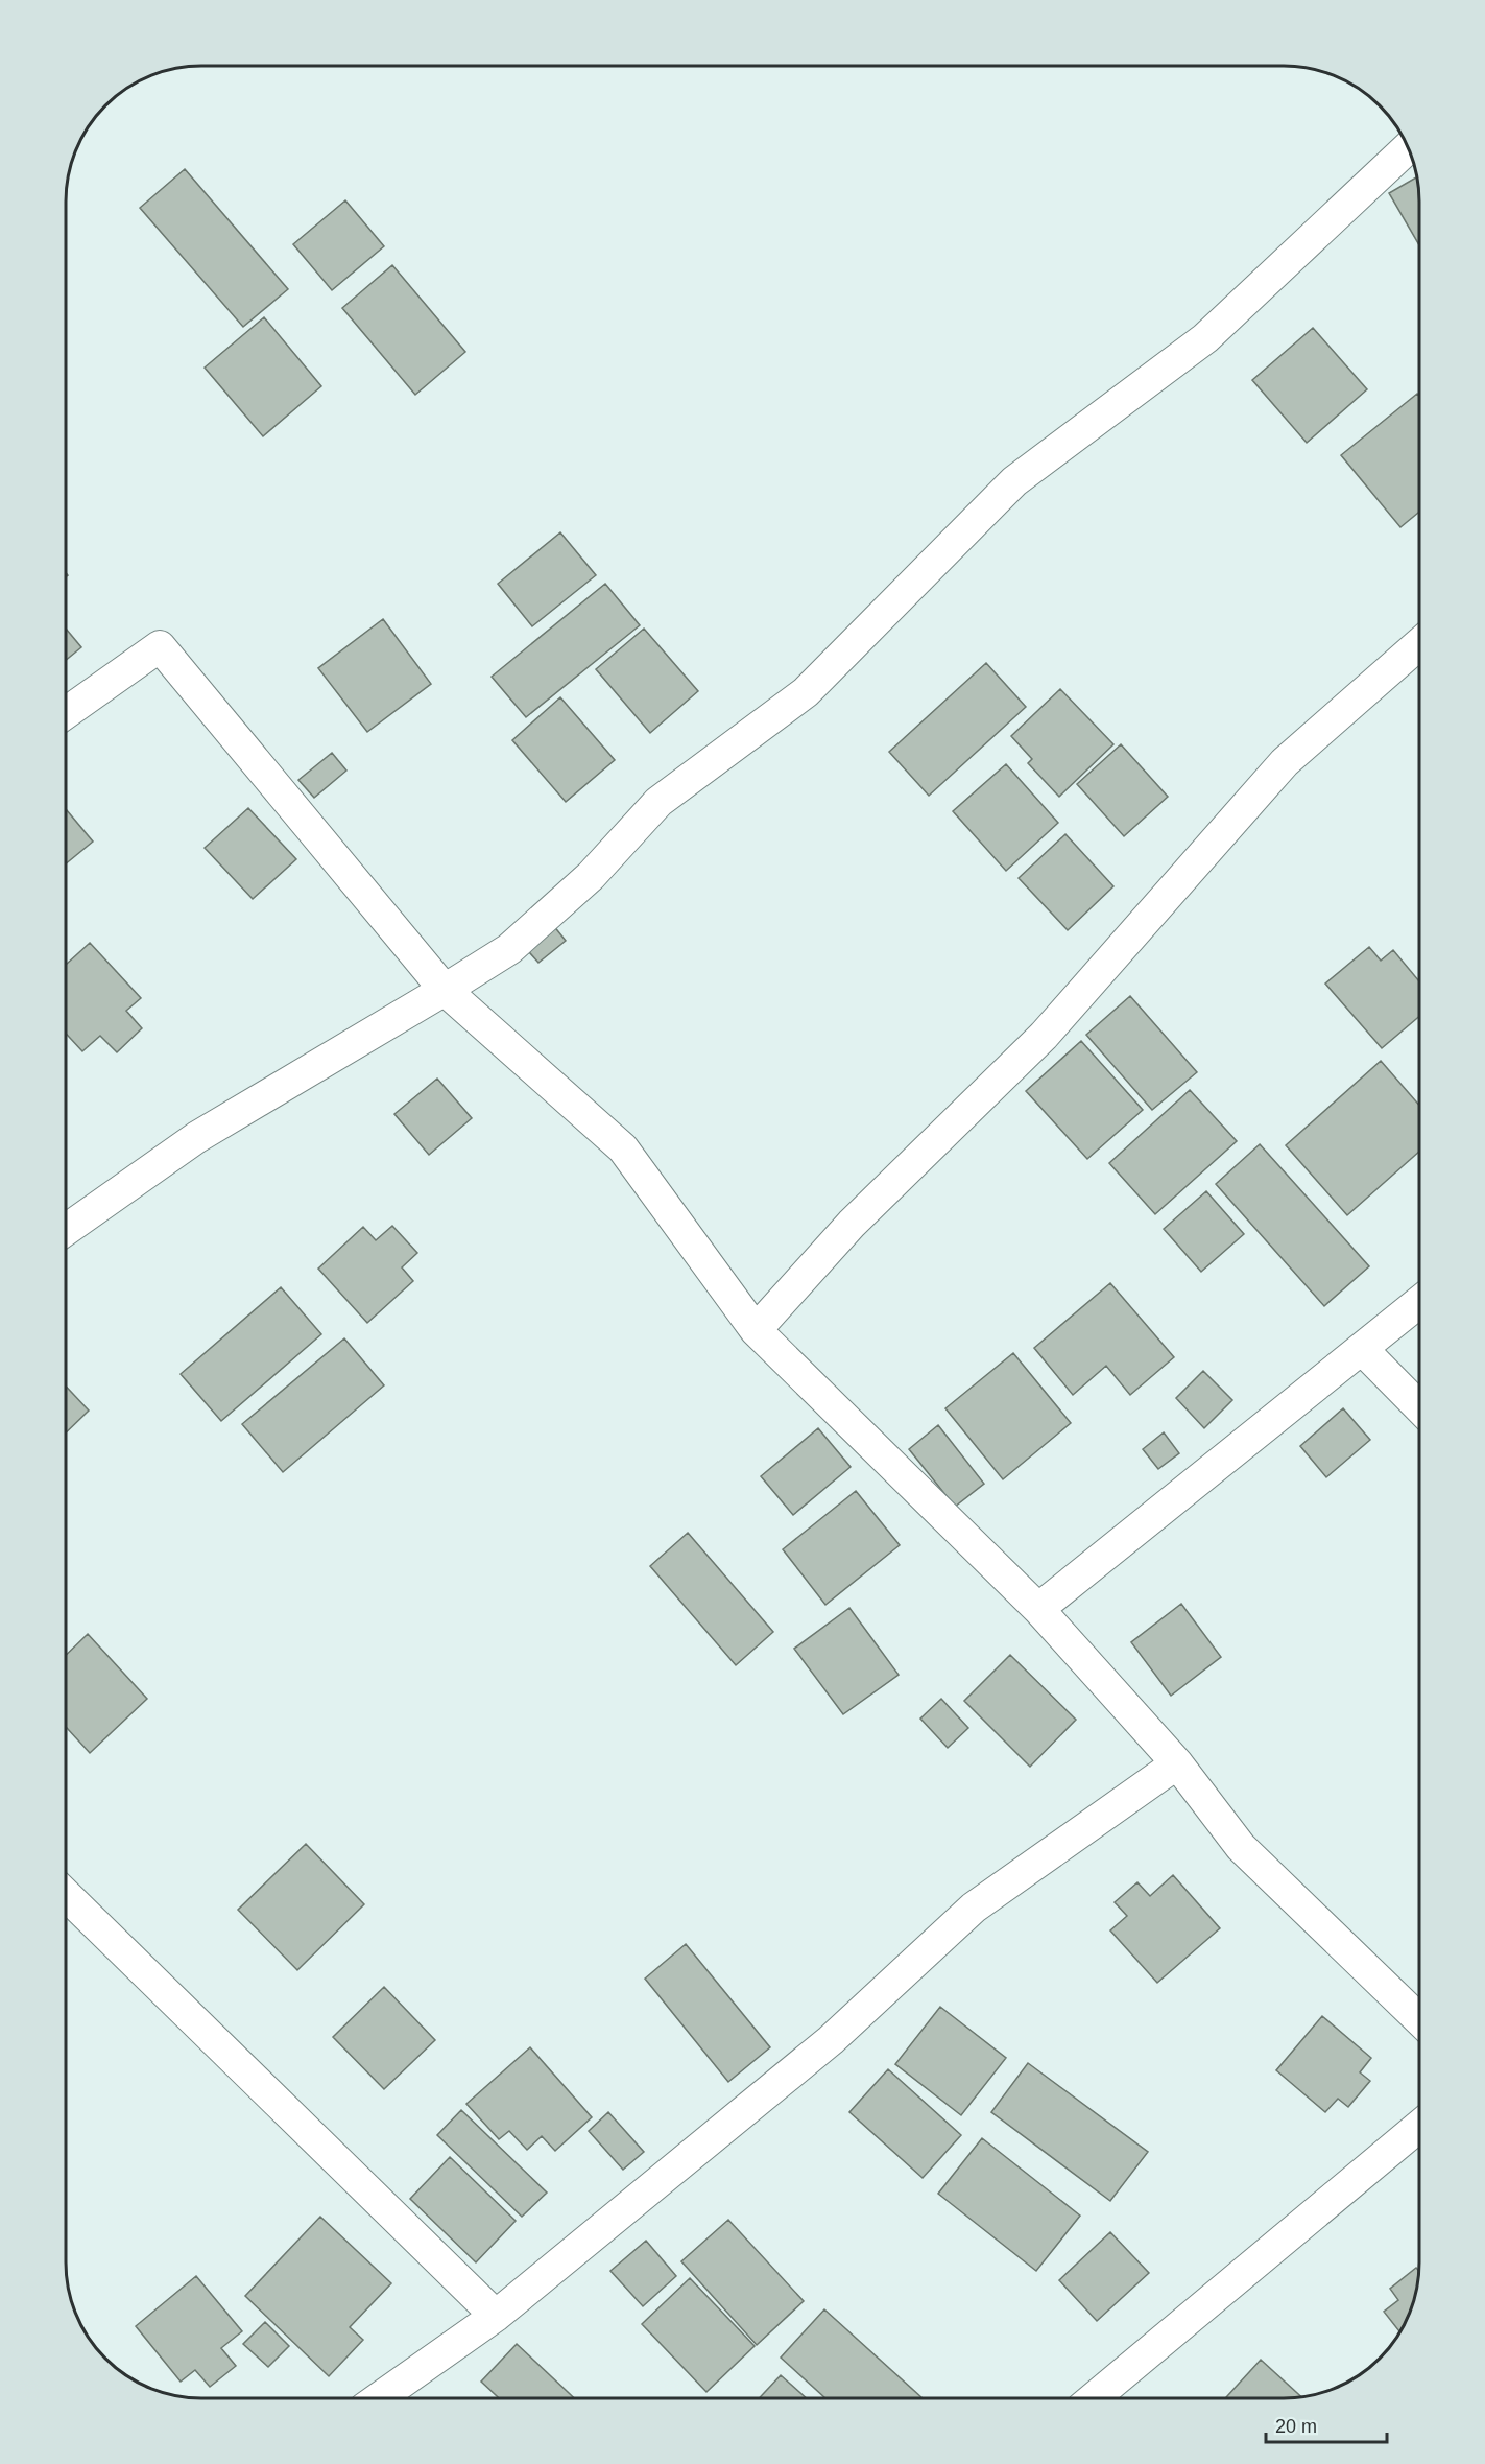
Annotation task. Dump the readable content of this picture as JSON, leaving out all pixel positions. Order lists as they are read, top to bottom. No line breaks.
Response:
{"scale_bar":"20 m"}
